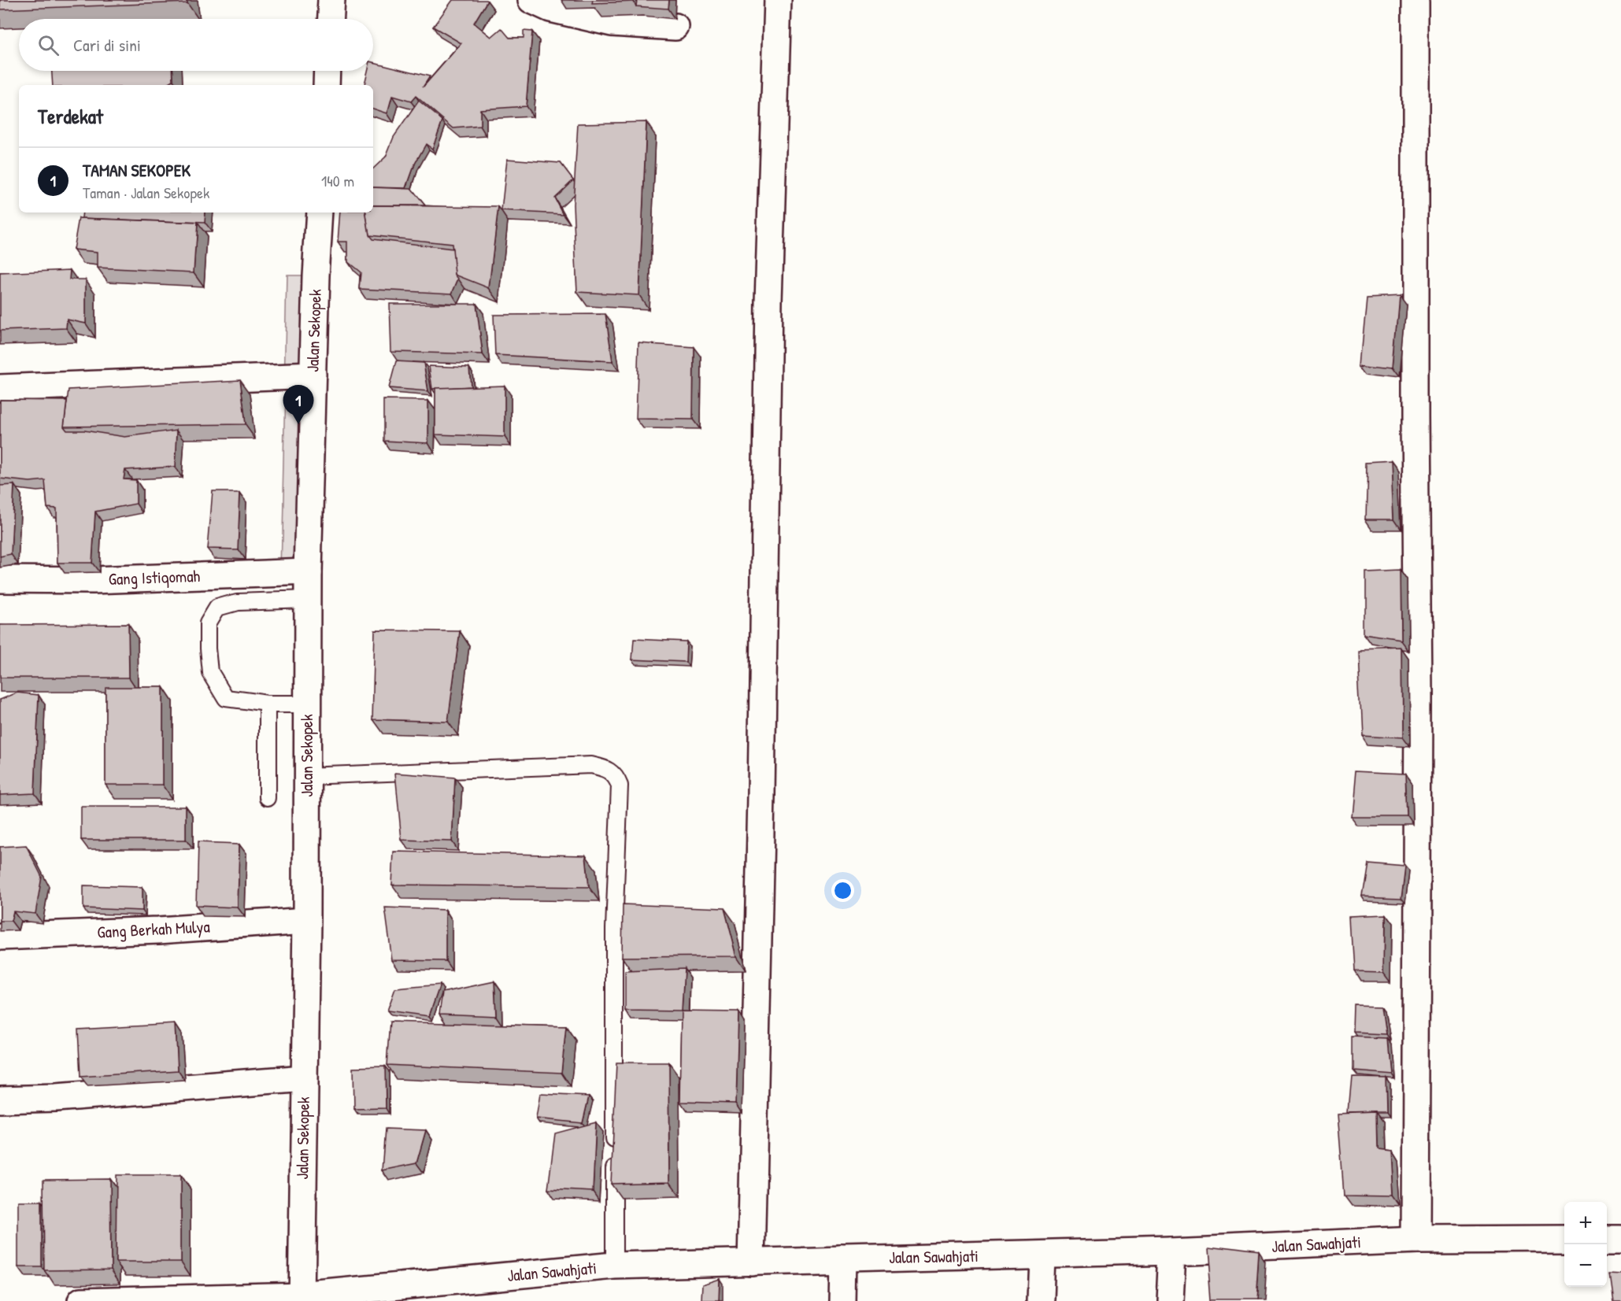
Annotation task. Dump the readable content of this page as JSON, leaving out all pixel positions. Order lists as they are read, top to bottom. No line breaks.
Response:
{"streets":{"street":["Jalan Sekopek","Gang Istiqomah","Gang Berkah Mulya","Jalan Sawahjati"]},"crossings":[["Jalan Sekopek","Gang Istiqomah"],["Jalan Sekopek","Gang Berkah Mulya"],["Jalan Sekopek","Jalan Sawahjati"]],"page":{"search":"Cari di sini","heading":"Terdekat","list":[{"mark":"1","name":"TAMAN SEKOPEK","note":"Taman · Jalan Sekopek","value":"140 m"}],"pins":"1","map_buttons":["+","−"]}}
